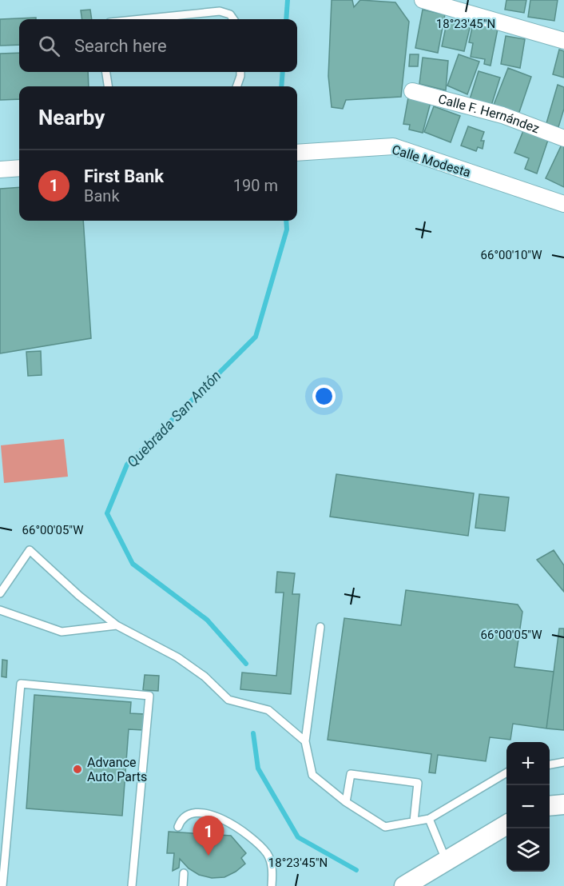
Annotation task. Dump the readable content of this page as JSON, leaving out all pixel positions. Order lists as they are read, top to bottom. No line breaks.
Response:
{"streets":{"street":["Calle F. Hernández","Calle Modesta"]},"water":["Quebrada San Antón"],"places":["Advance Auto Parts"],"page":{"search":"Search here","heading":"Nearby","list":[{"mark":"1","name":"First Bank","note":"Bank","value":"190 m"}],"map_buttons":["+","−"],"pins":"1"},"coordinates":["18°23'45\"N","66°00'10\"W","66°00'05\"W"]}
